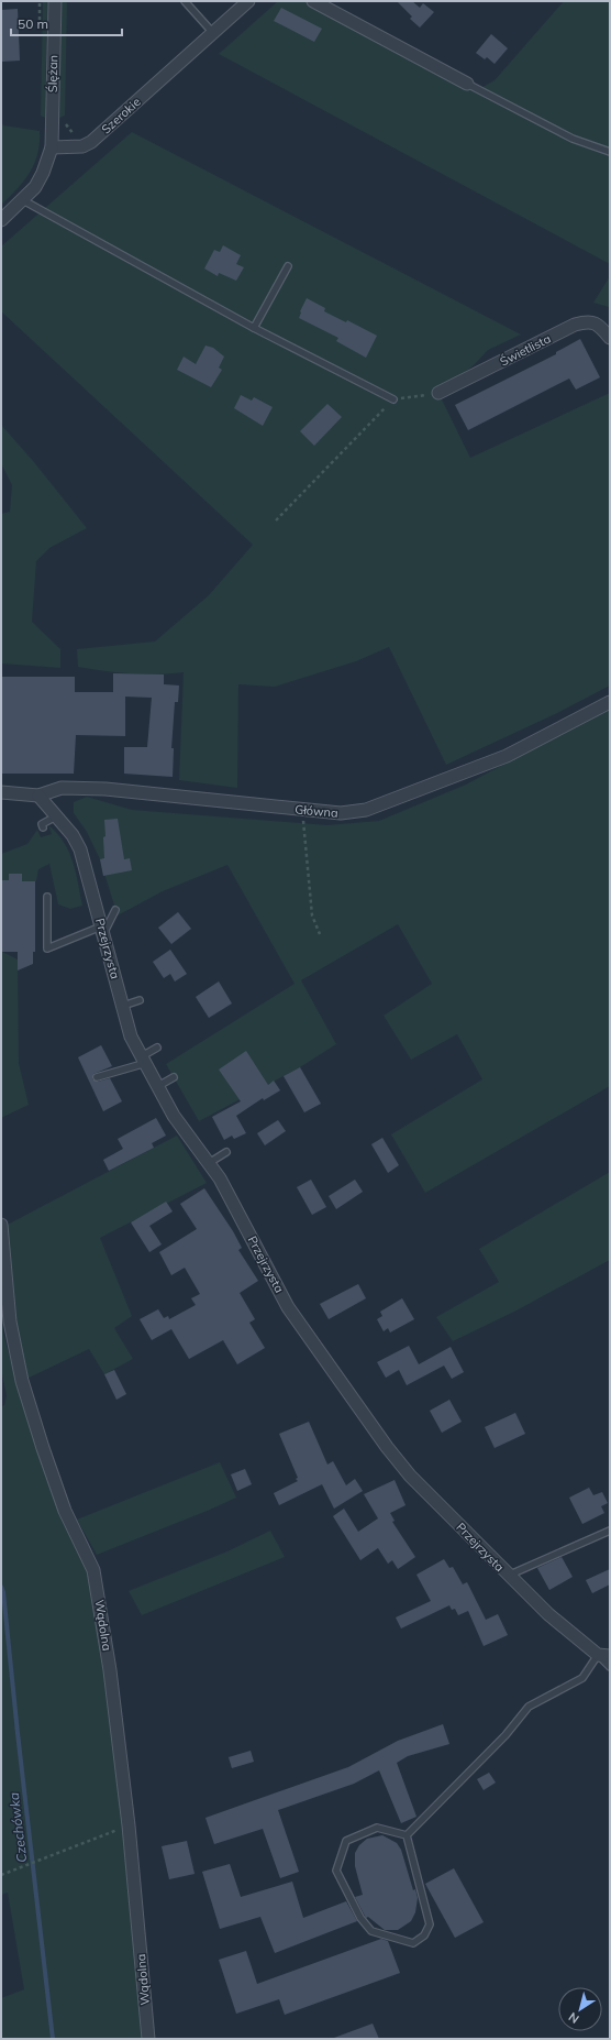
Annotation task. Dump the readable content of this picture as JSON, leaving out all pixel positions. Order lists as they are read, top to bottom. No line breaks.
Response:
{"streets":{"street":["Ślężan","Szerokie","Świetlista","Główna","Przejrzysta","Wądolna"]},"crossings":[["Ślężan","Szerokie"],["Główna","Przejrzysta"]],"water":["Czechówka"],"scale_bar":"50 m","north":"bottom left"}
